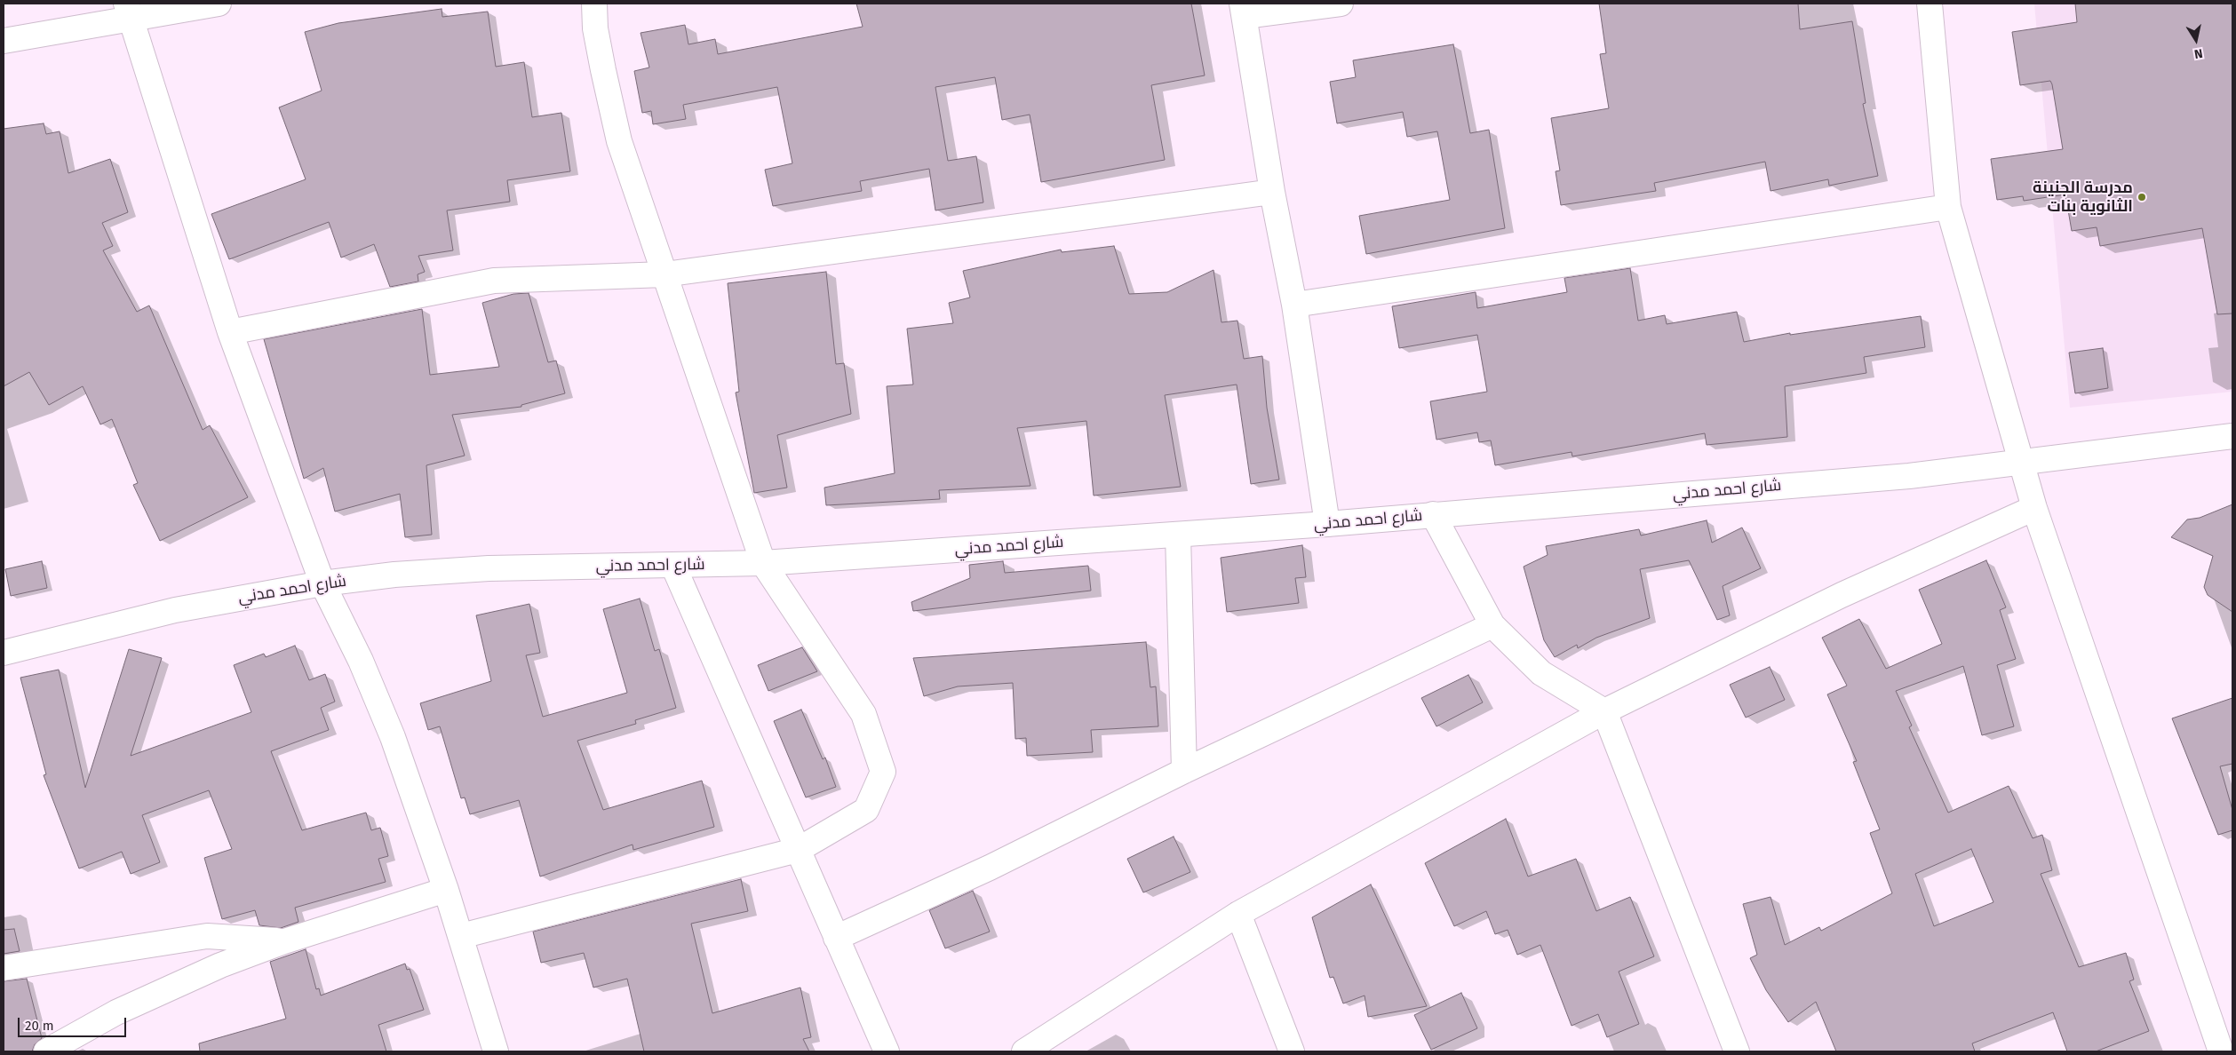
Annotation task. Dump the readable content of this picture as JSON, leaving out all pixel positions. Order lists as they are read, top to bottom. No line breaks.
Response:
{"streets":{"street":["شارع احمد مدني"]},"places":["مدرسة الجنينة الثانوية بنات"],"scale_bar":"20 m","north":"bottom"}
